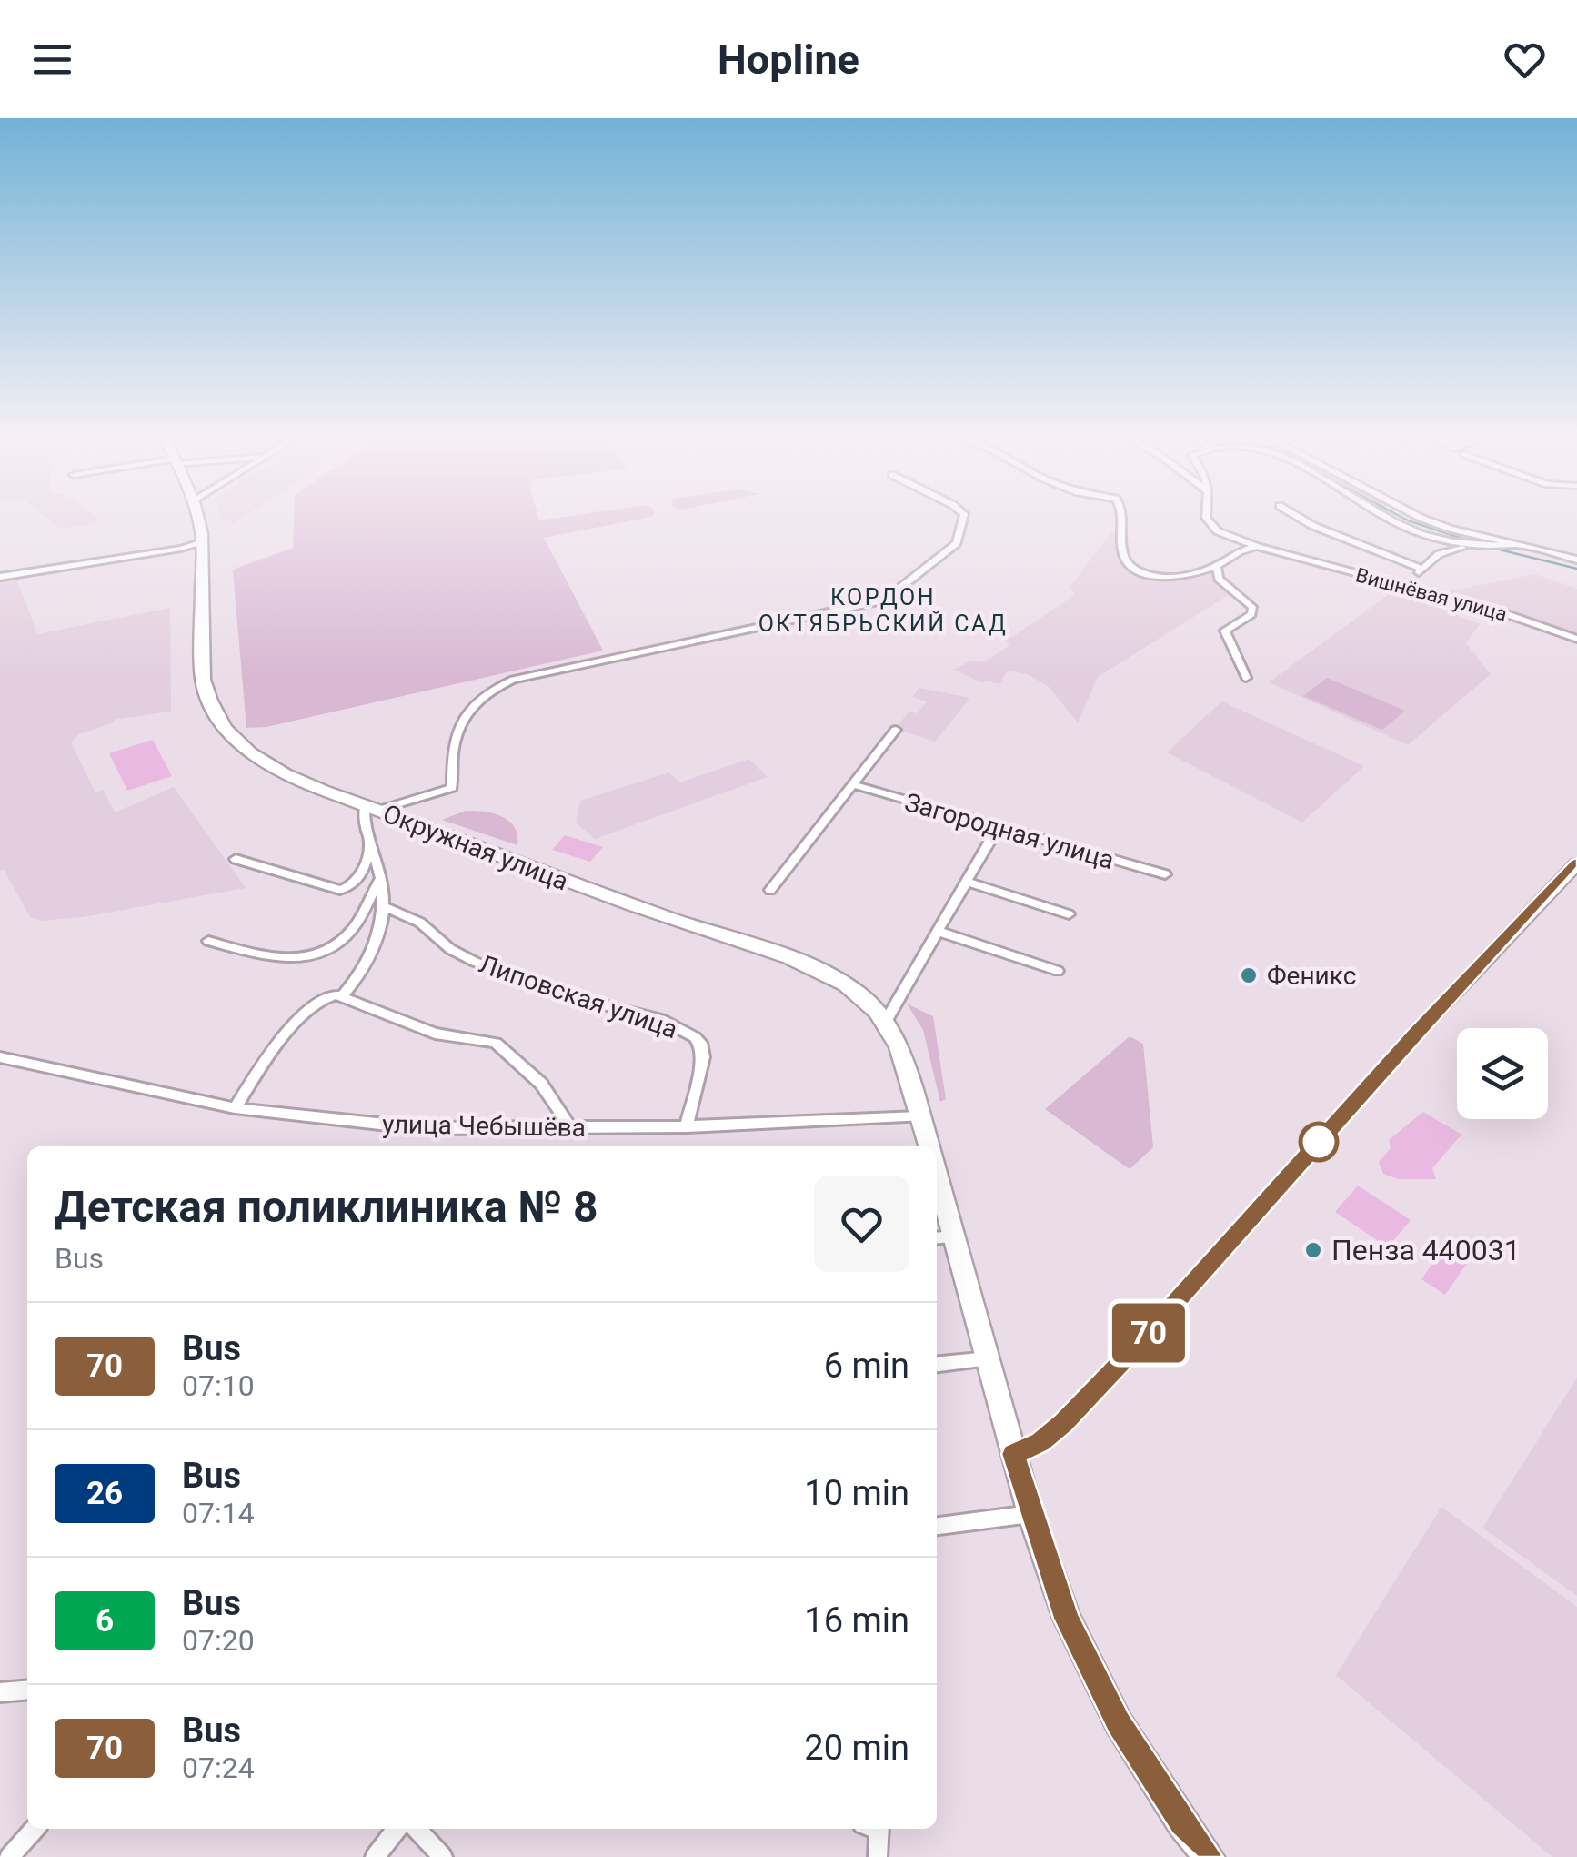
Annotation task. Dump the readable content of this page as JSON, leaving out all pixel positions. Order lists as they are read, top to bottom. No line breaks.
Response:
{"streets":{"main road":["Окружная улица"],"street":["Вишнёвая улица","Загородная улица","Липовская улица","улица Чебышёва"]},"crossings":[["Окружная улица","улица Чебышёва"],["Липовская улица","улица Чебышёва"]],"districts":["КОРДОН ОКТЯБРЬСКИЙ САД"],"places":["Феникс","Пенза 440031"],"lines":["bus line 70"],"page":{"header":"Hopline","on_map":"70","heading":["Детская поликлиника № 8","Bus"],"list":[{"mark":"70","name":"Bus","note":"07:10","value":"6 min"},{"mark":"26","name":"Bus","note":"07:14","value":"10 min"},{"mark":"6","name":"Bus","note":"07:20","value":"16 min"},{"mark":"70","name":"Bus","note":"07:24","value":"20 min"}]}}
